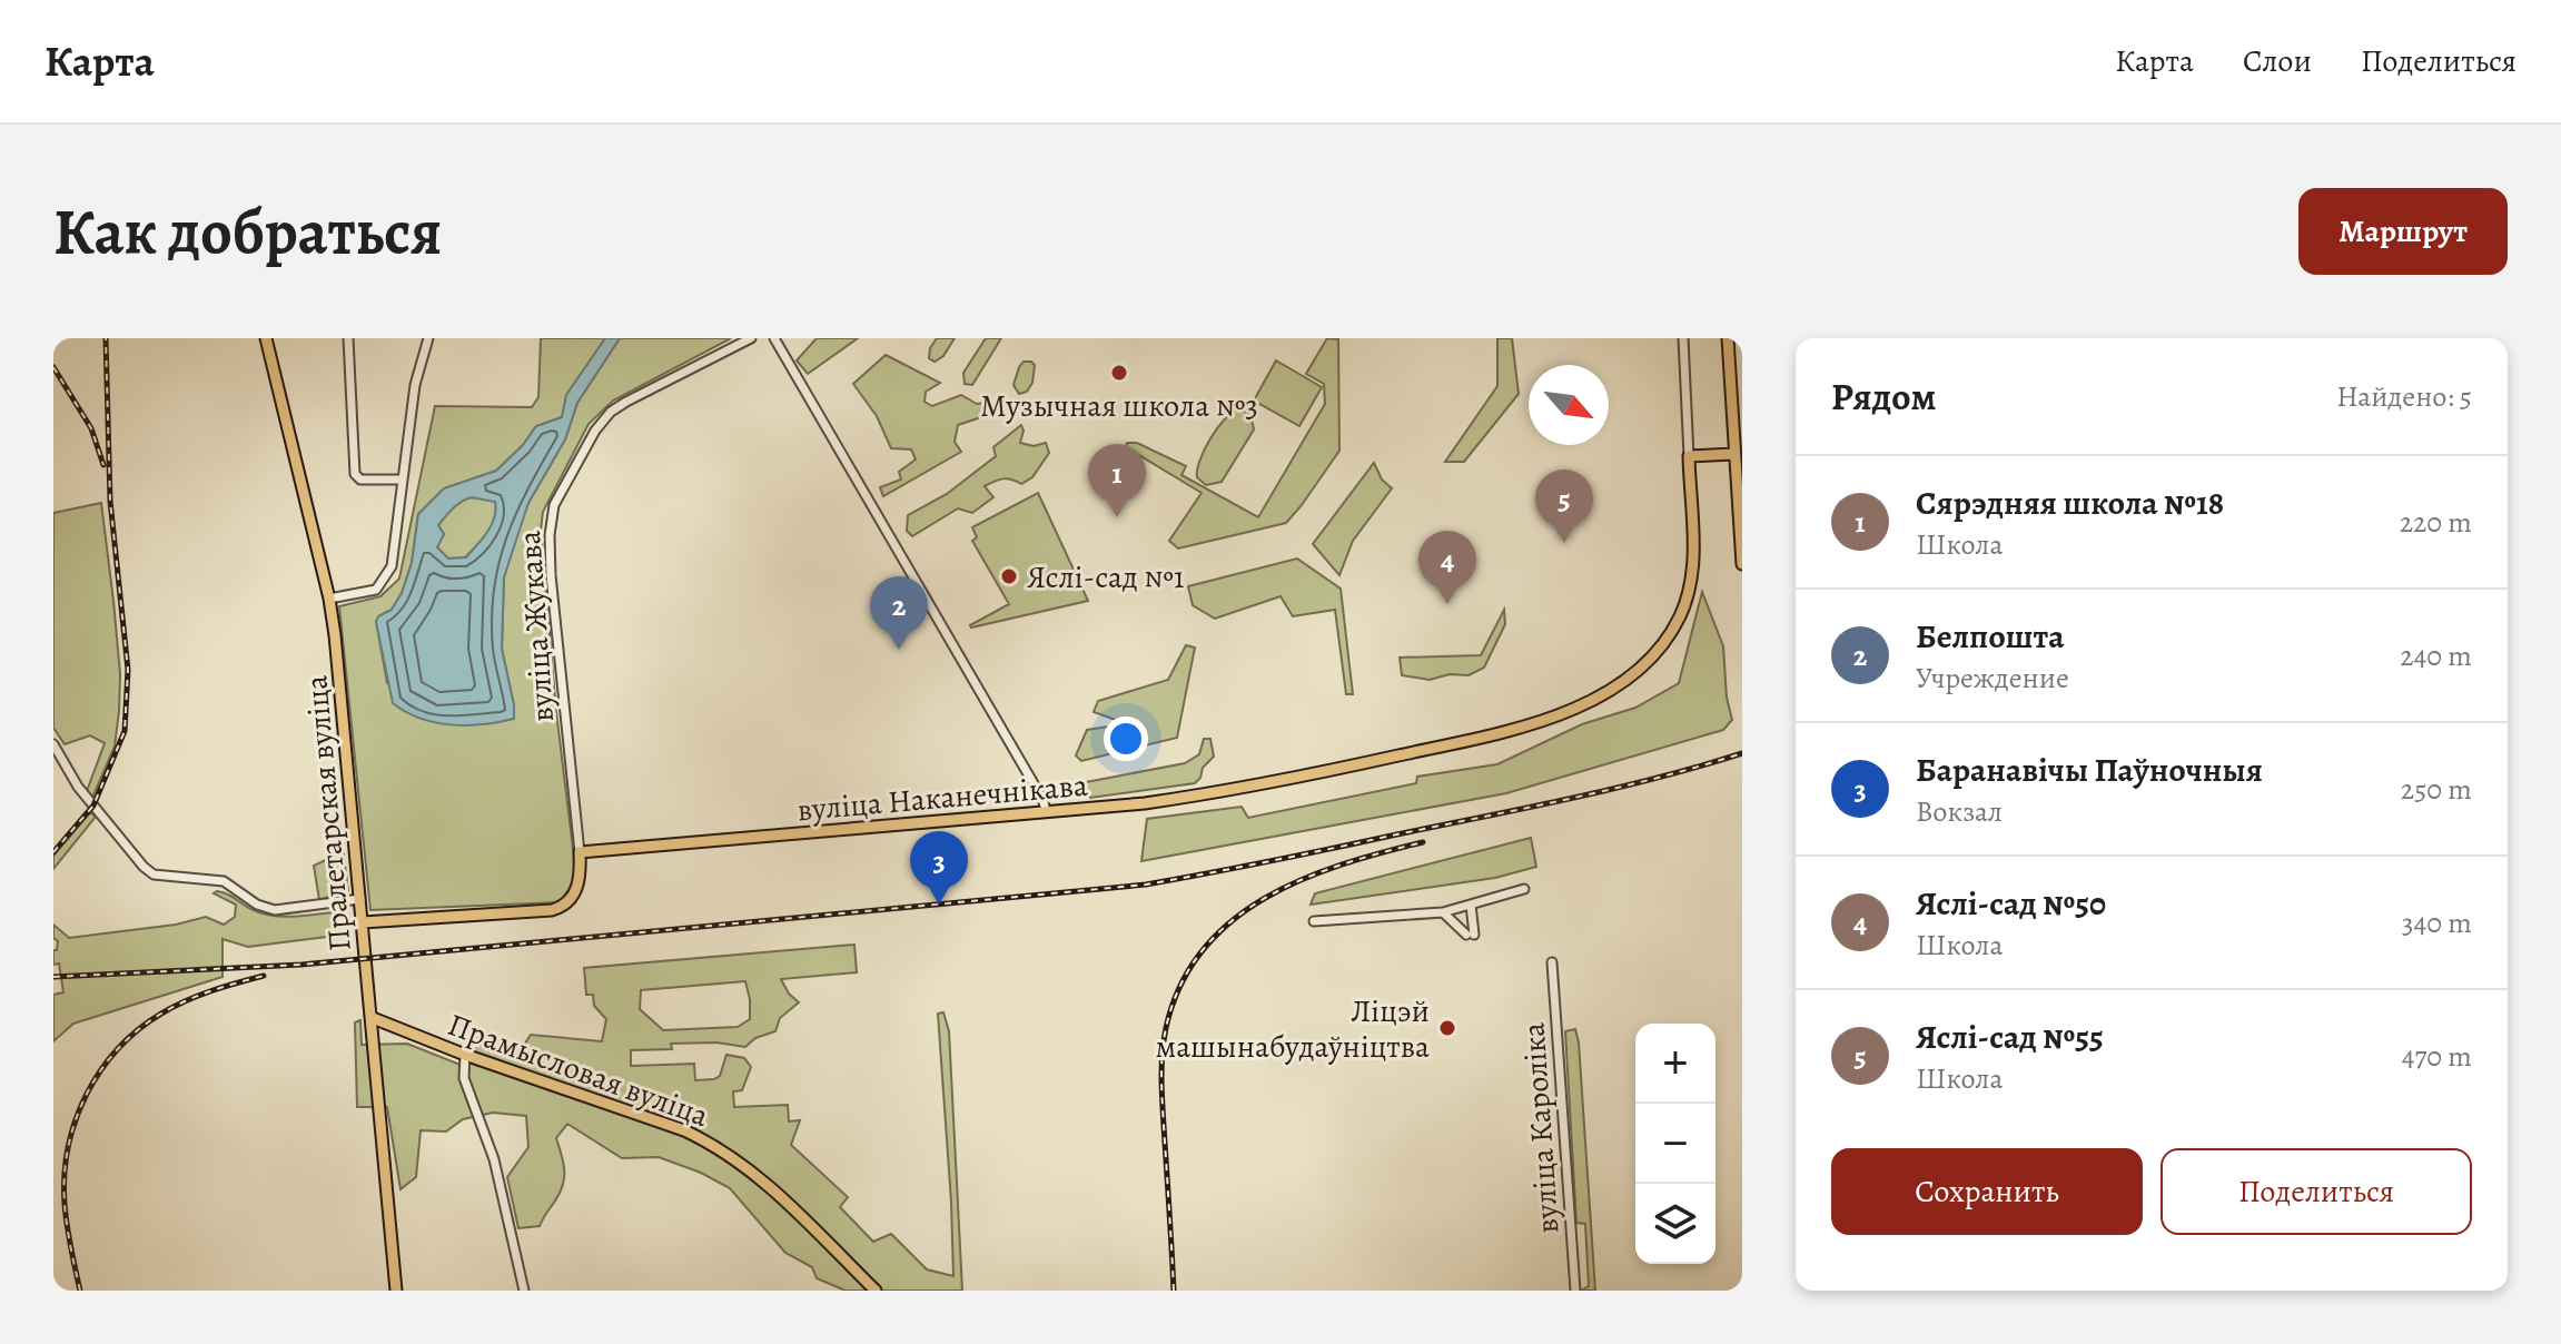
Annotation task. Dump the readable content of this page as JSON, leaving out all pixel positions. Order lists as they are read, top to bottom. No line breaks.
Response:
{"streets":{"main road":["вуліца Наканечнікава","Пралетарская вуліца","Прамысловая вуліца"],"street":["вуліца Жукава","вуліца Кароліка"]},"crossings":[["вуліца Жукава","вуліца Наканечнікава"],["Пралетарская вуліца","Прамысловая вуліца"]],"places":["Музычная школа №3","Яслі-сад №1","Ліцэй машынабудаўніцтва"],"north":"bottom right","page":{"header":"Карта","nav":["Карта","Слои","Поделиться"],"buttons":["Маршрут",["Сохранить","Поделиться"]],"title":"Как добраться","heading":["Рядом","Найдено: 5"],"pins":["1","5","4","2","3"],"list":[{"mark":"1","name":"Сярэдняя школа №18","note":"Школа","value":"220 m"},{"mark":"2","name":"Белпошта","note":"Учреждение","value":"240 m"},{"mark":"3","name":"Баранавічы Паўночныя","note":"Вокзал","value":"250 m"},{"mark":"4","name":"Яслі-сад №50","note":"Школа","value":"340 m"},{"mark":"5","name":"Яслі-сад №55","note":"Школа","value":"470 m"}],"map_buttons":["+","−"]}}
